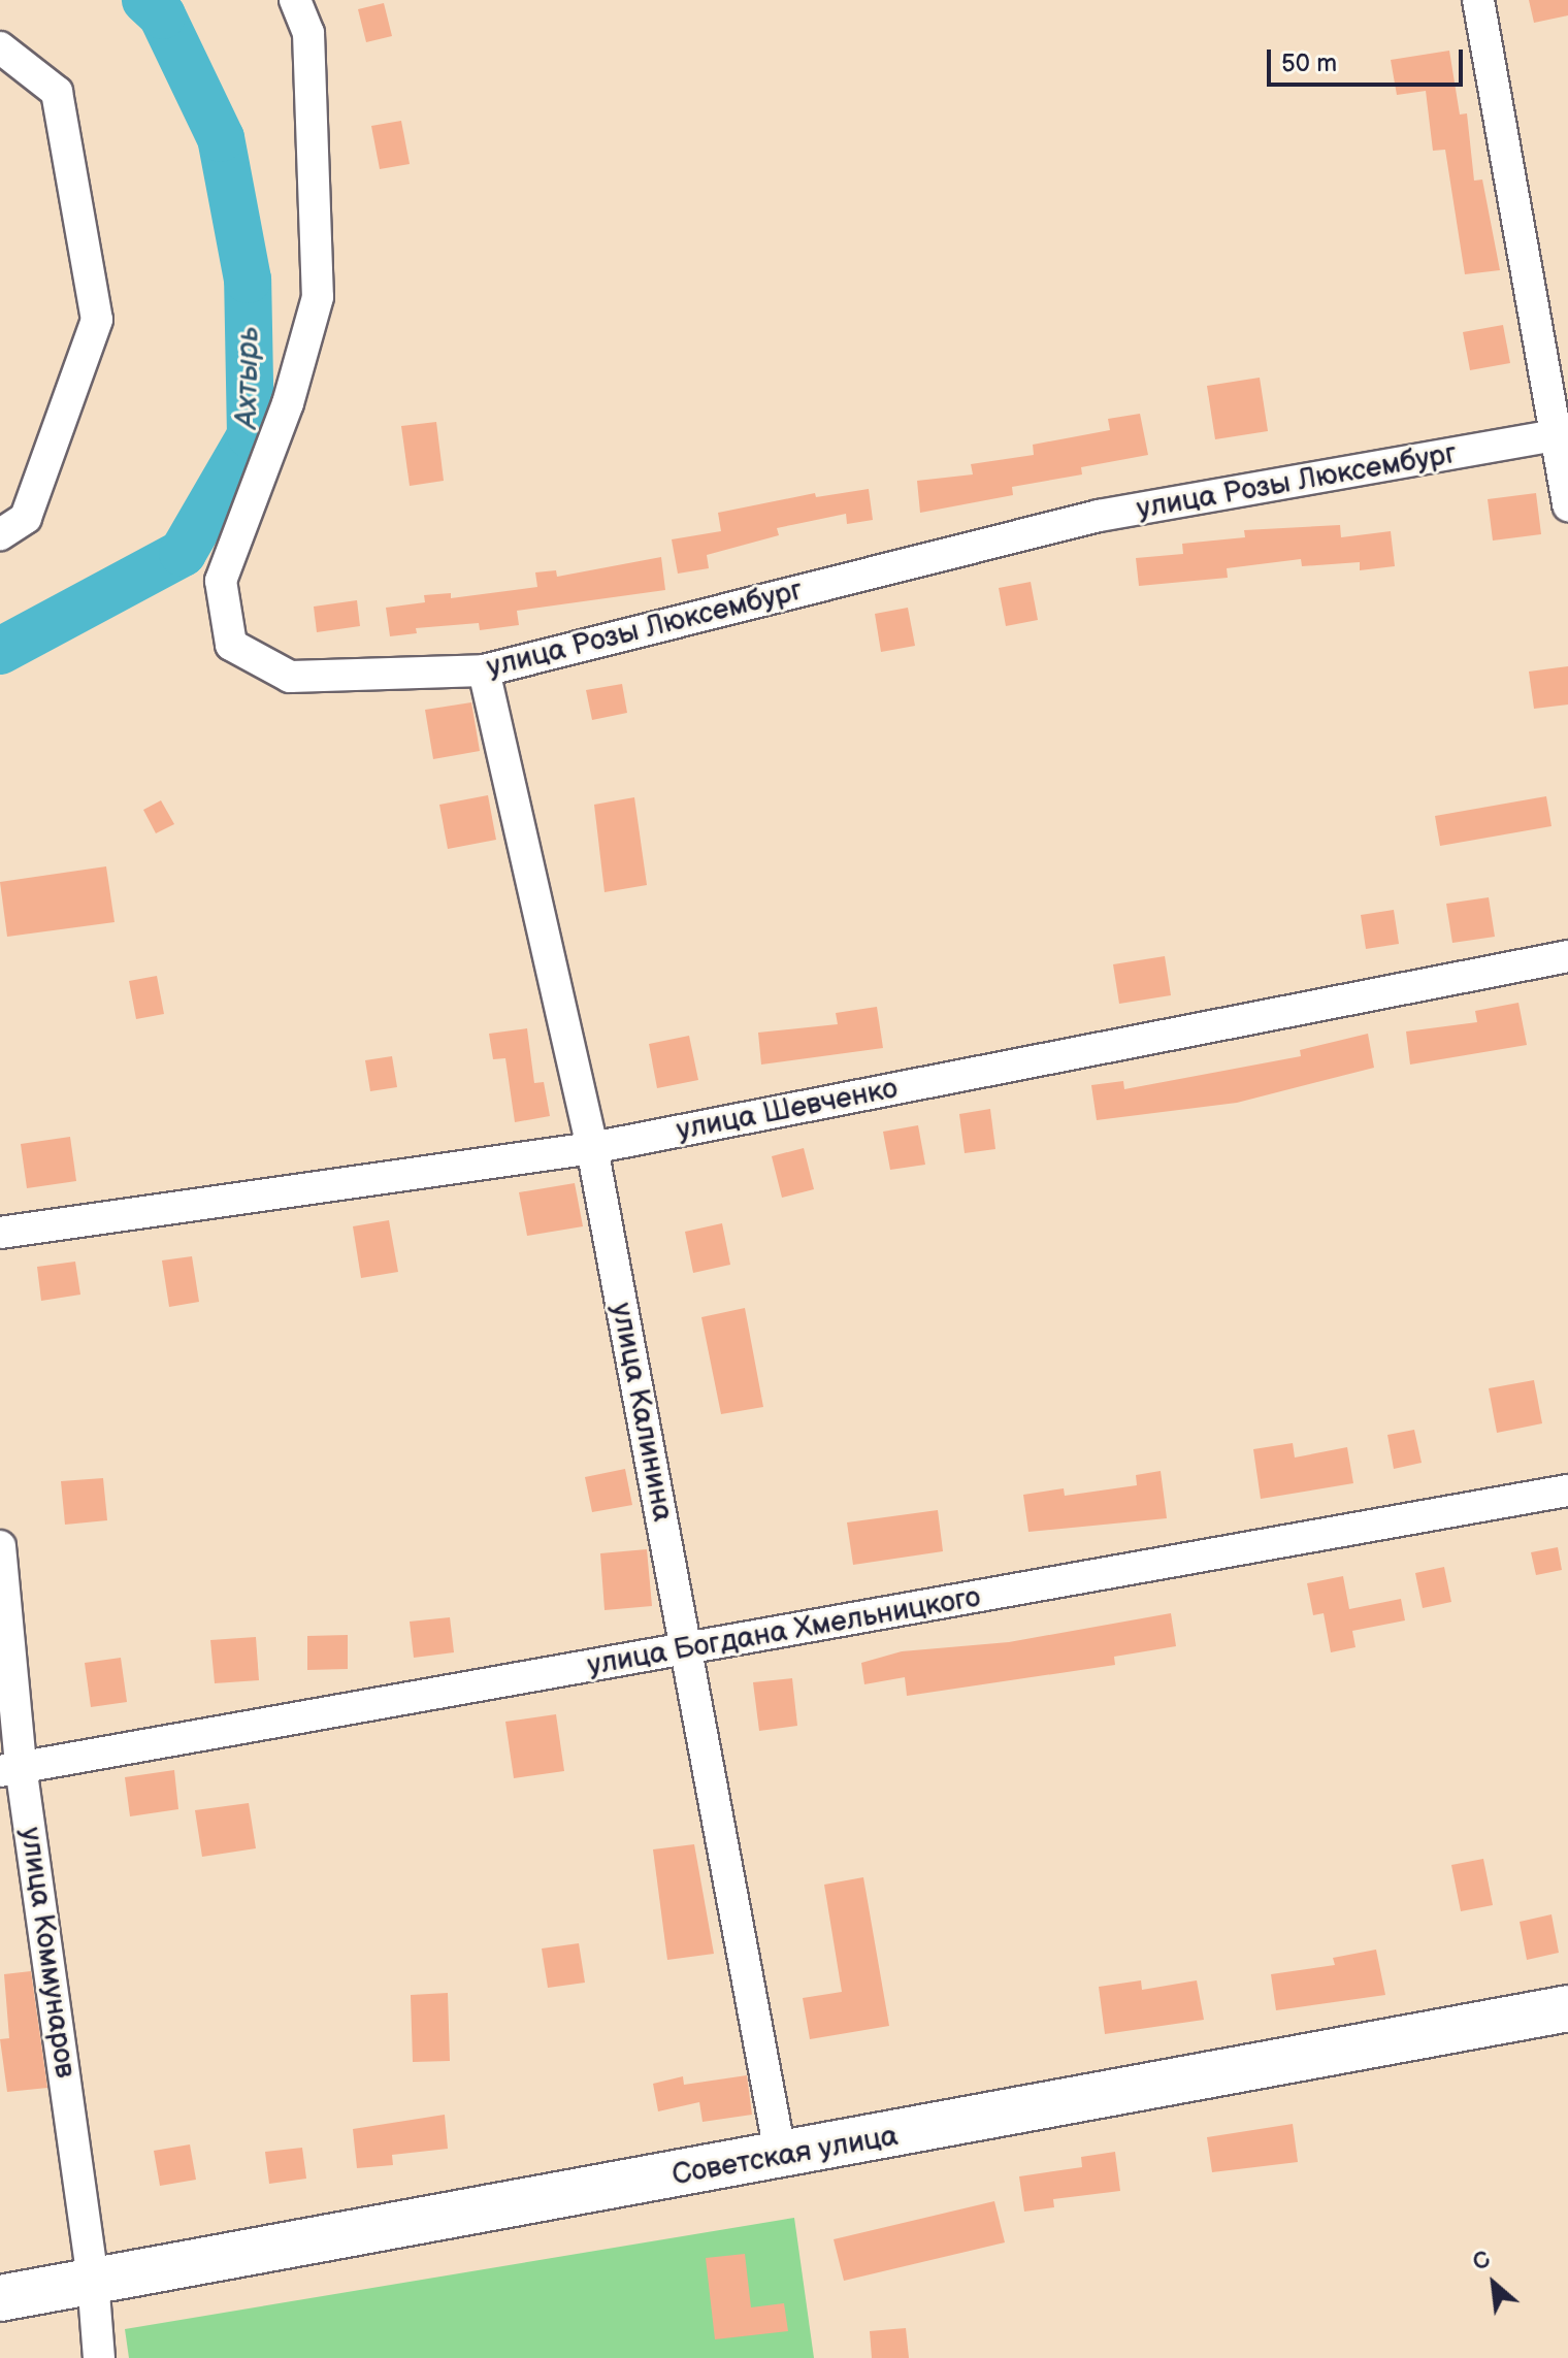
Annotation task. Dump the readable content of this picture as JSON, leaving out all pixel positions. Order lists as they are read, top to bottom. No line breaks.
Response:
{"streets":{"highway":["Советская улица"],"street":["улица Розы Люксембург","улица Шевченко","улица Калинина","улица Богдана Хмельницкого","улица Коммунаров"]},"crossings":[["улица Розы Люксембург","улица Калинина"],["улица Шевченко","улица Калинина"],["улица Калинина","улица Богдана Хмельницкого"],["улица Калинина","Советская улица"],["улица Богдана Хмельницкого","улица Коммунаров"],["улица Коммунаров","Советская улица"]],"water":["Ахтырь"],"scale_bar":"50 m","north":"top left"}
